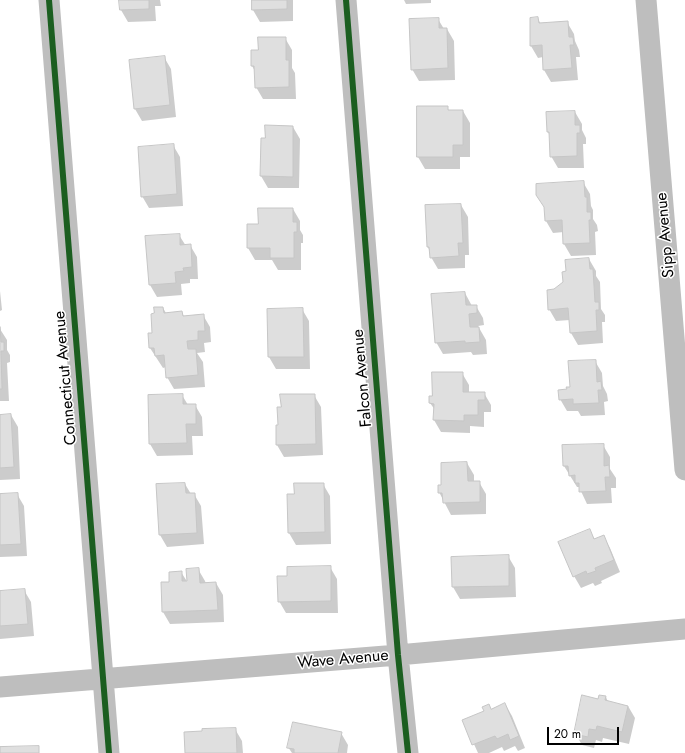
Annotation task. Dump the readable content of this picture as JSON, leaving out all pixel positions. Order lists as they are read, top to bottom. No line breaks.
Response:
{"streets":{"street":["Sipp Avenue","Connecticut Avenue","Falcon Avenue","Wave Avenue"]},"crossings":[["Connecticut Avenue","Wave Avenue"],["Falcon Avenue","Wave Avenue"]],"scale_bar":"20 m"}
